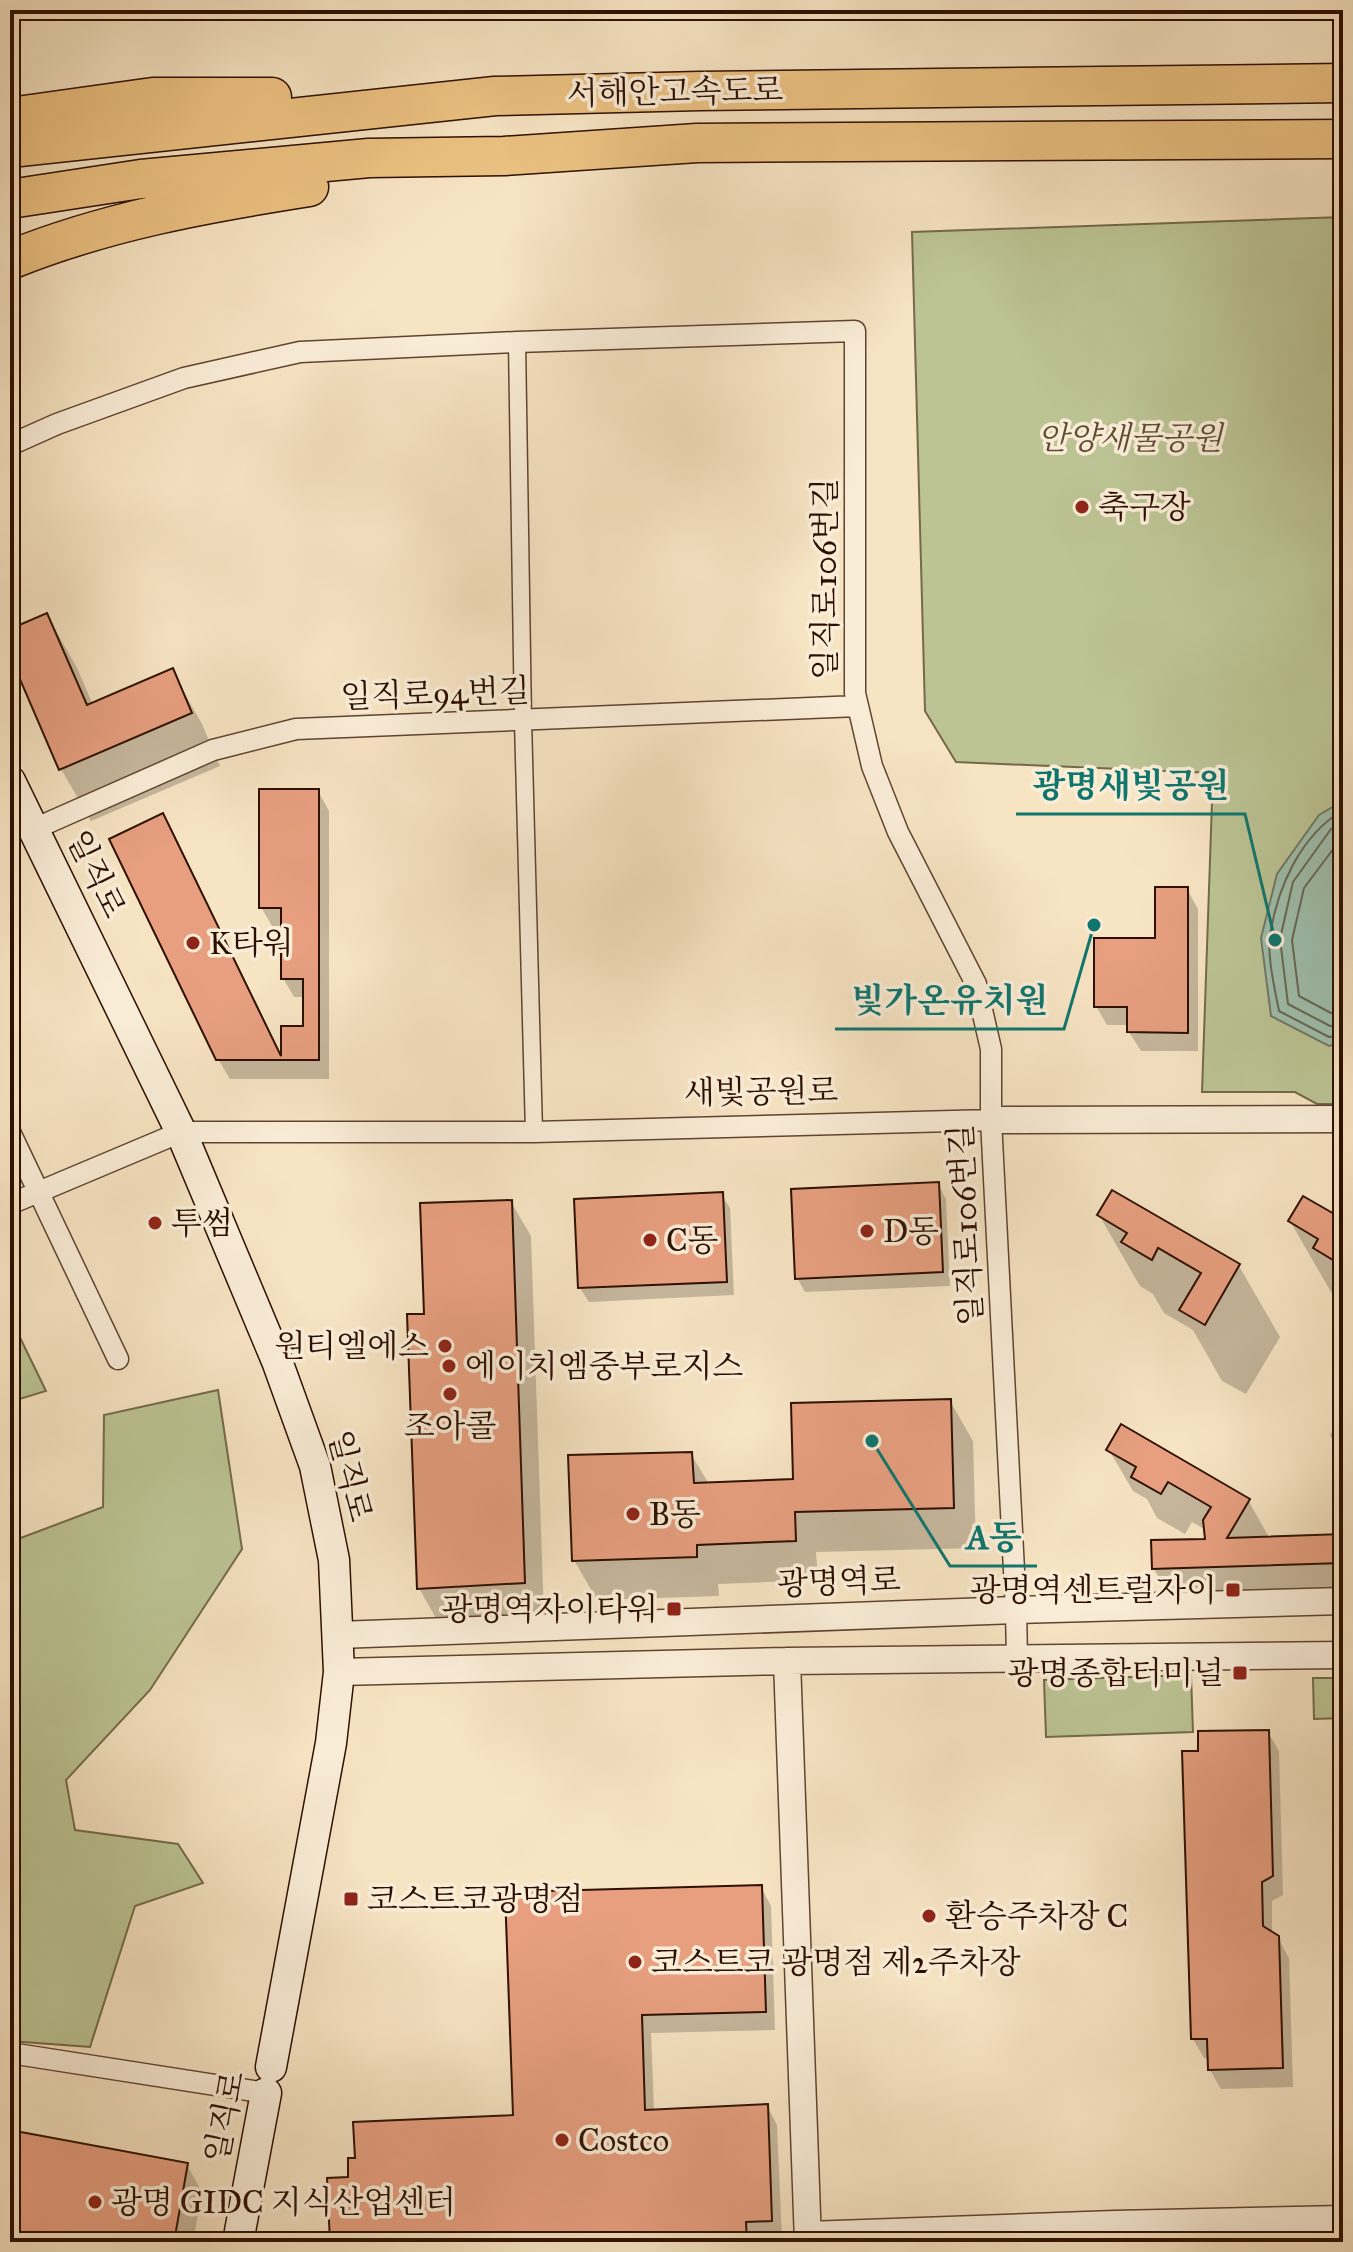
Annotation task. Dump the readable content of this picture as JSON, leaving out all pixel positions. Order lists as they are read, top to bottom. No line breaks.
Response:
{"streets":{"highway":["서해안고속도로"],"main road":["일직로"],"street":["일직로106번길","일직로94번길","새빛공원로","광명역로"]},"crossings":[["일직로106번길","일직로94번길"],["일직로106번길","새빛공원로"],["일직로106번길","광명역로"],["일직로94번길","일직로"],["일직로","새빛공원로"],["일직로","광명역로"]],"parks":["안양새물공원"],"places":{"other":["축구장","빛가온유치원","광명새빛공원","K타워","투썸","D동","C동","원티엘에스","에이치엠중부로지스","조아콜","A동","B동","환승주차장 C","코스트코 광명점 제2주차장","Costco","광명 GIDC 지식산업센터"],"transit":["광명역센트럴자이","광명역자이타워","광명종합터미널","코스트코광명점"]}}
